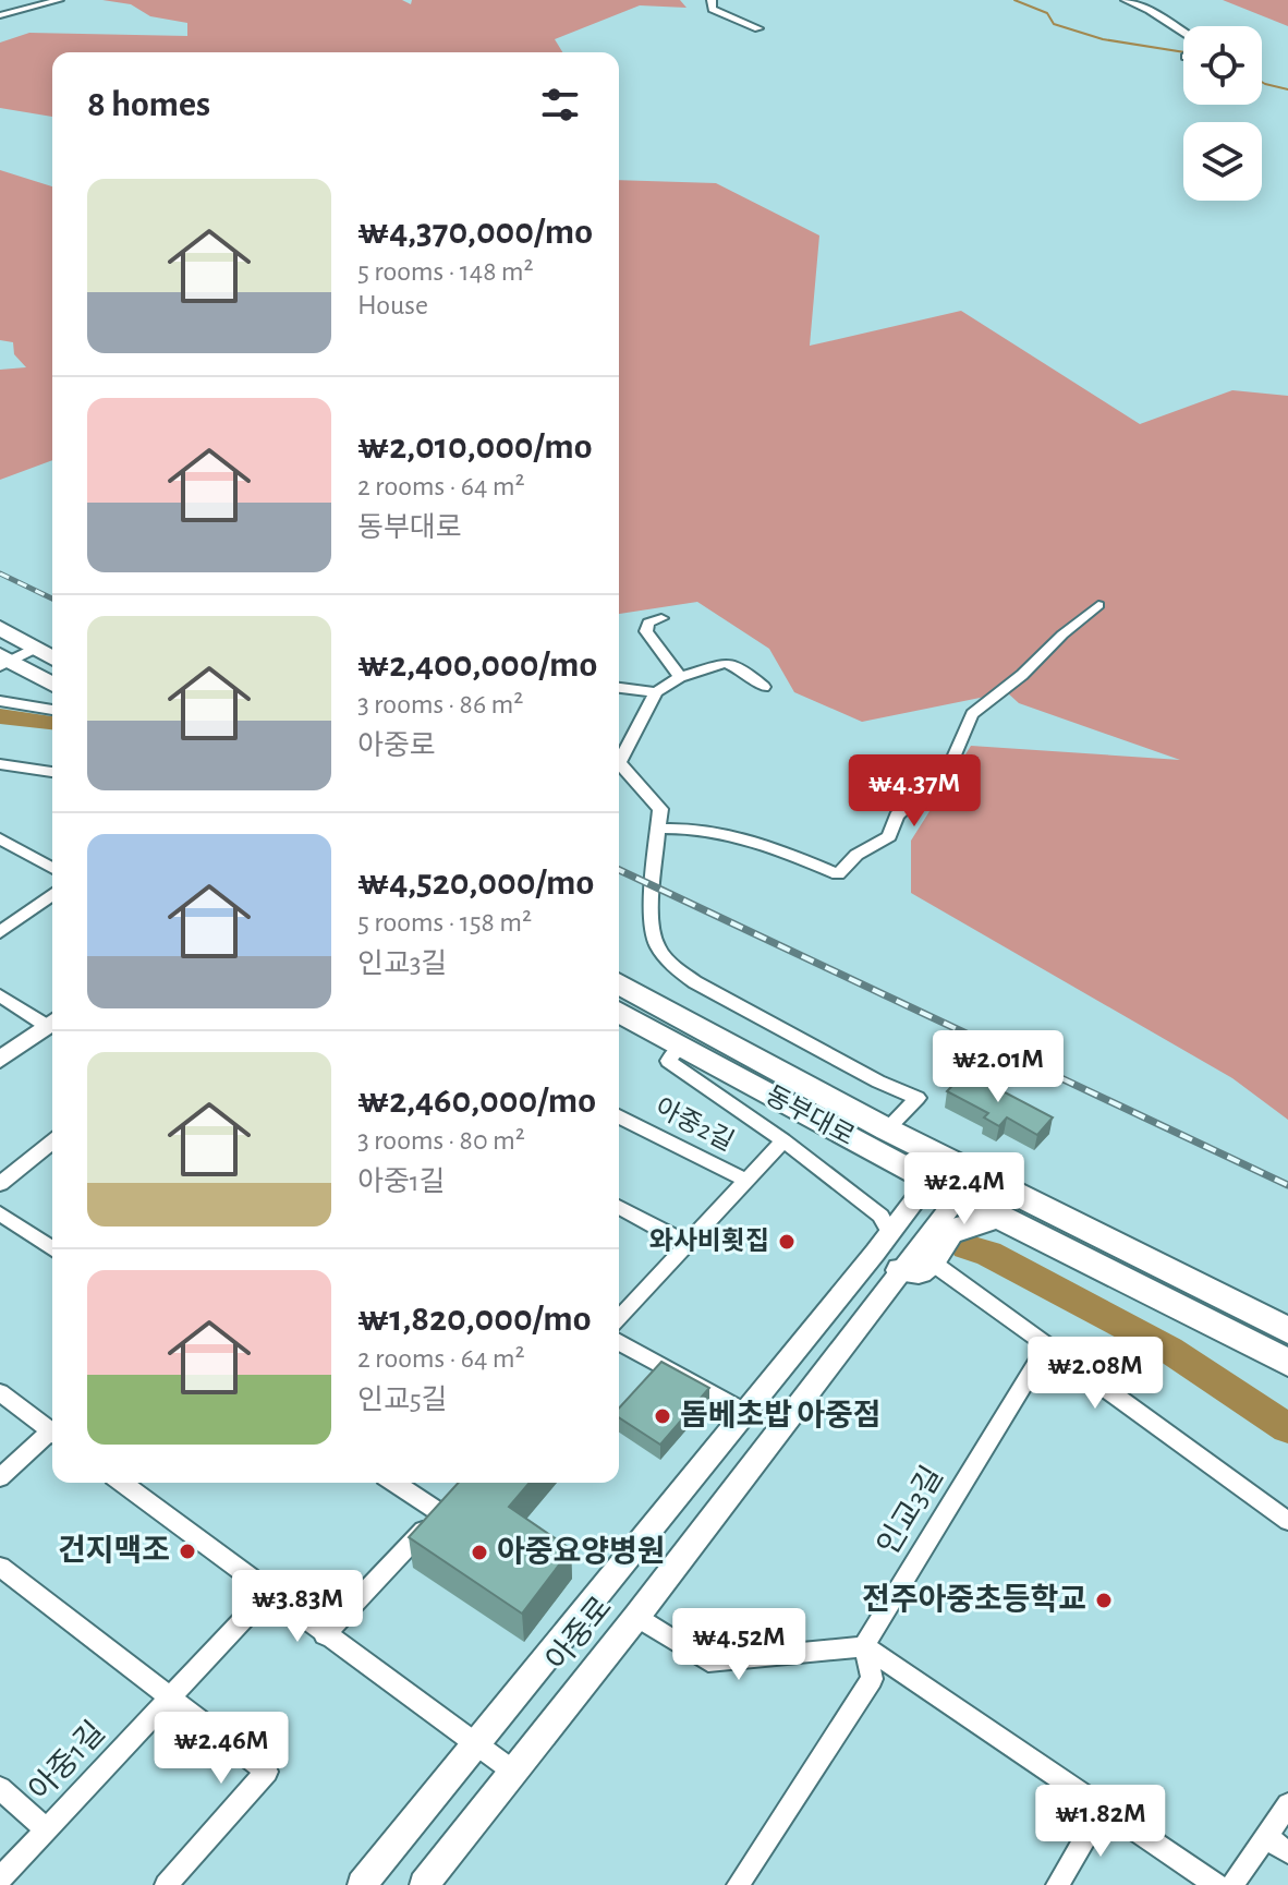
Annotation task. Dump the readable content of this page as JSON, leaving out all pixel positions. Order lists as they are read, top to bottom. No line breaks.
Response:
{"streets":{"main road":["동부대로"],"street":["아중2길","인교3길","아중로","아중1길"]},"crossings":[["동부대로","아중로"]],"places":["와사비횟집","돔베초밥 아중점","건지맥조","아중요양병원","전주아중초등학교"],"page":{"heading":"8 homes","list":[{"name":"₩4,370,000/mo","note":"5 rooms · 148 m² · House"},{"name":"₩2,010,000/mo","note":"2 rooms · 64 m² · 동부대로"},{"name":"₩2,400,000/mo","note":"3 rooms · 86 m² · 아중로"},{"name":"₩4,520,000/mo","note":"5 rooms · 158 m² · 인교3길"},{"name":"₩2,460,000/mo","note":"3 rooms · 80 m² · 아중1길"},{"name":"₩1,820,000/mo","note":"2 rooms · 64 m² · 인교5길"}],"price":["₩4.37M","₩2.01M","₩2.4M","₩2.08M","₩3.83M","₩4.52M","₩2.46M","₩1.82M"]}}
